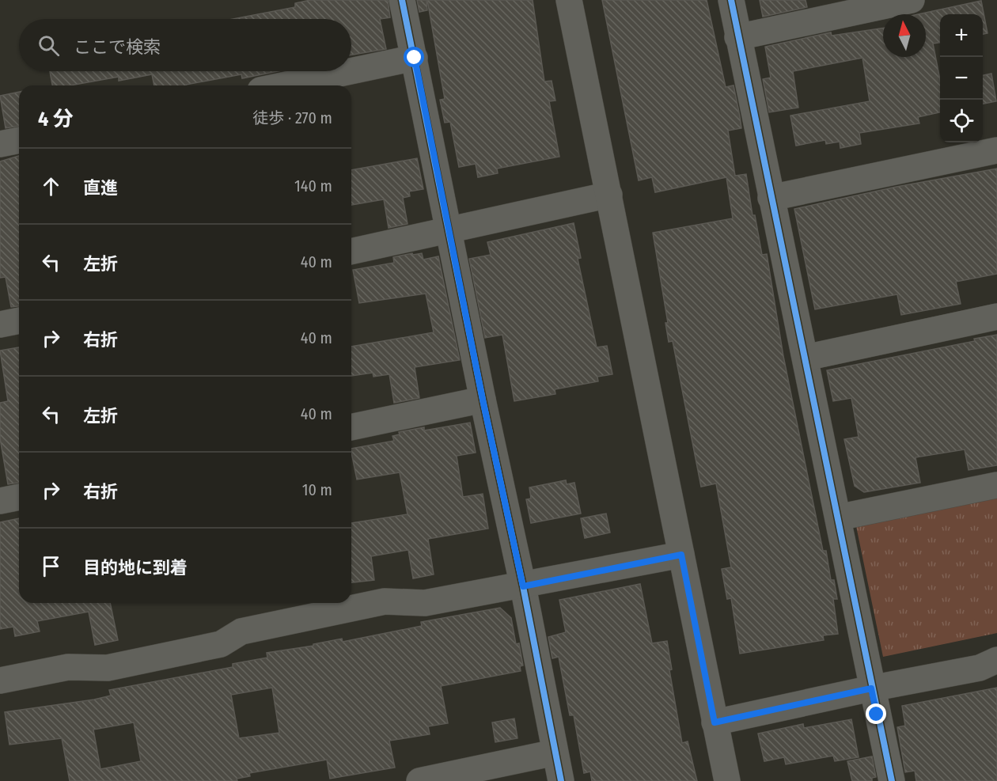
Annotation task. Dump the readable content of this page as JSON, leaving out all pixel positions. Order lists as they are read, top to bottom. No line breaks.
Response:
{"north":"top","page":{"map_buttons":["+","−"],"search":"ここで検索","heading":["4 分","徒歩 · 270 m"],"list":[["直進","140 m"],["左折","40 m"],["右折","40 m"],["左折","40 m"],["右折","10 m"],"目的地に到着"]}}
